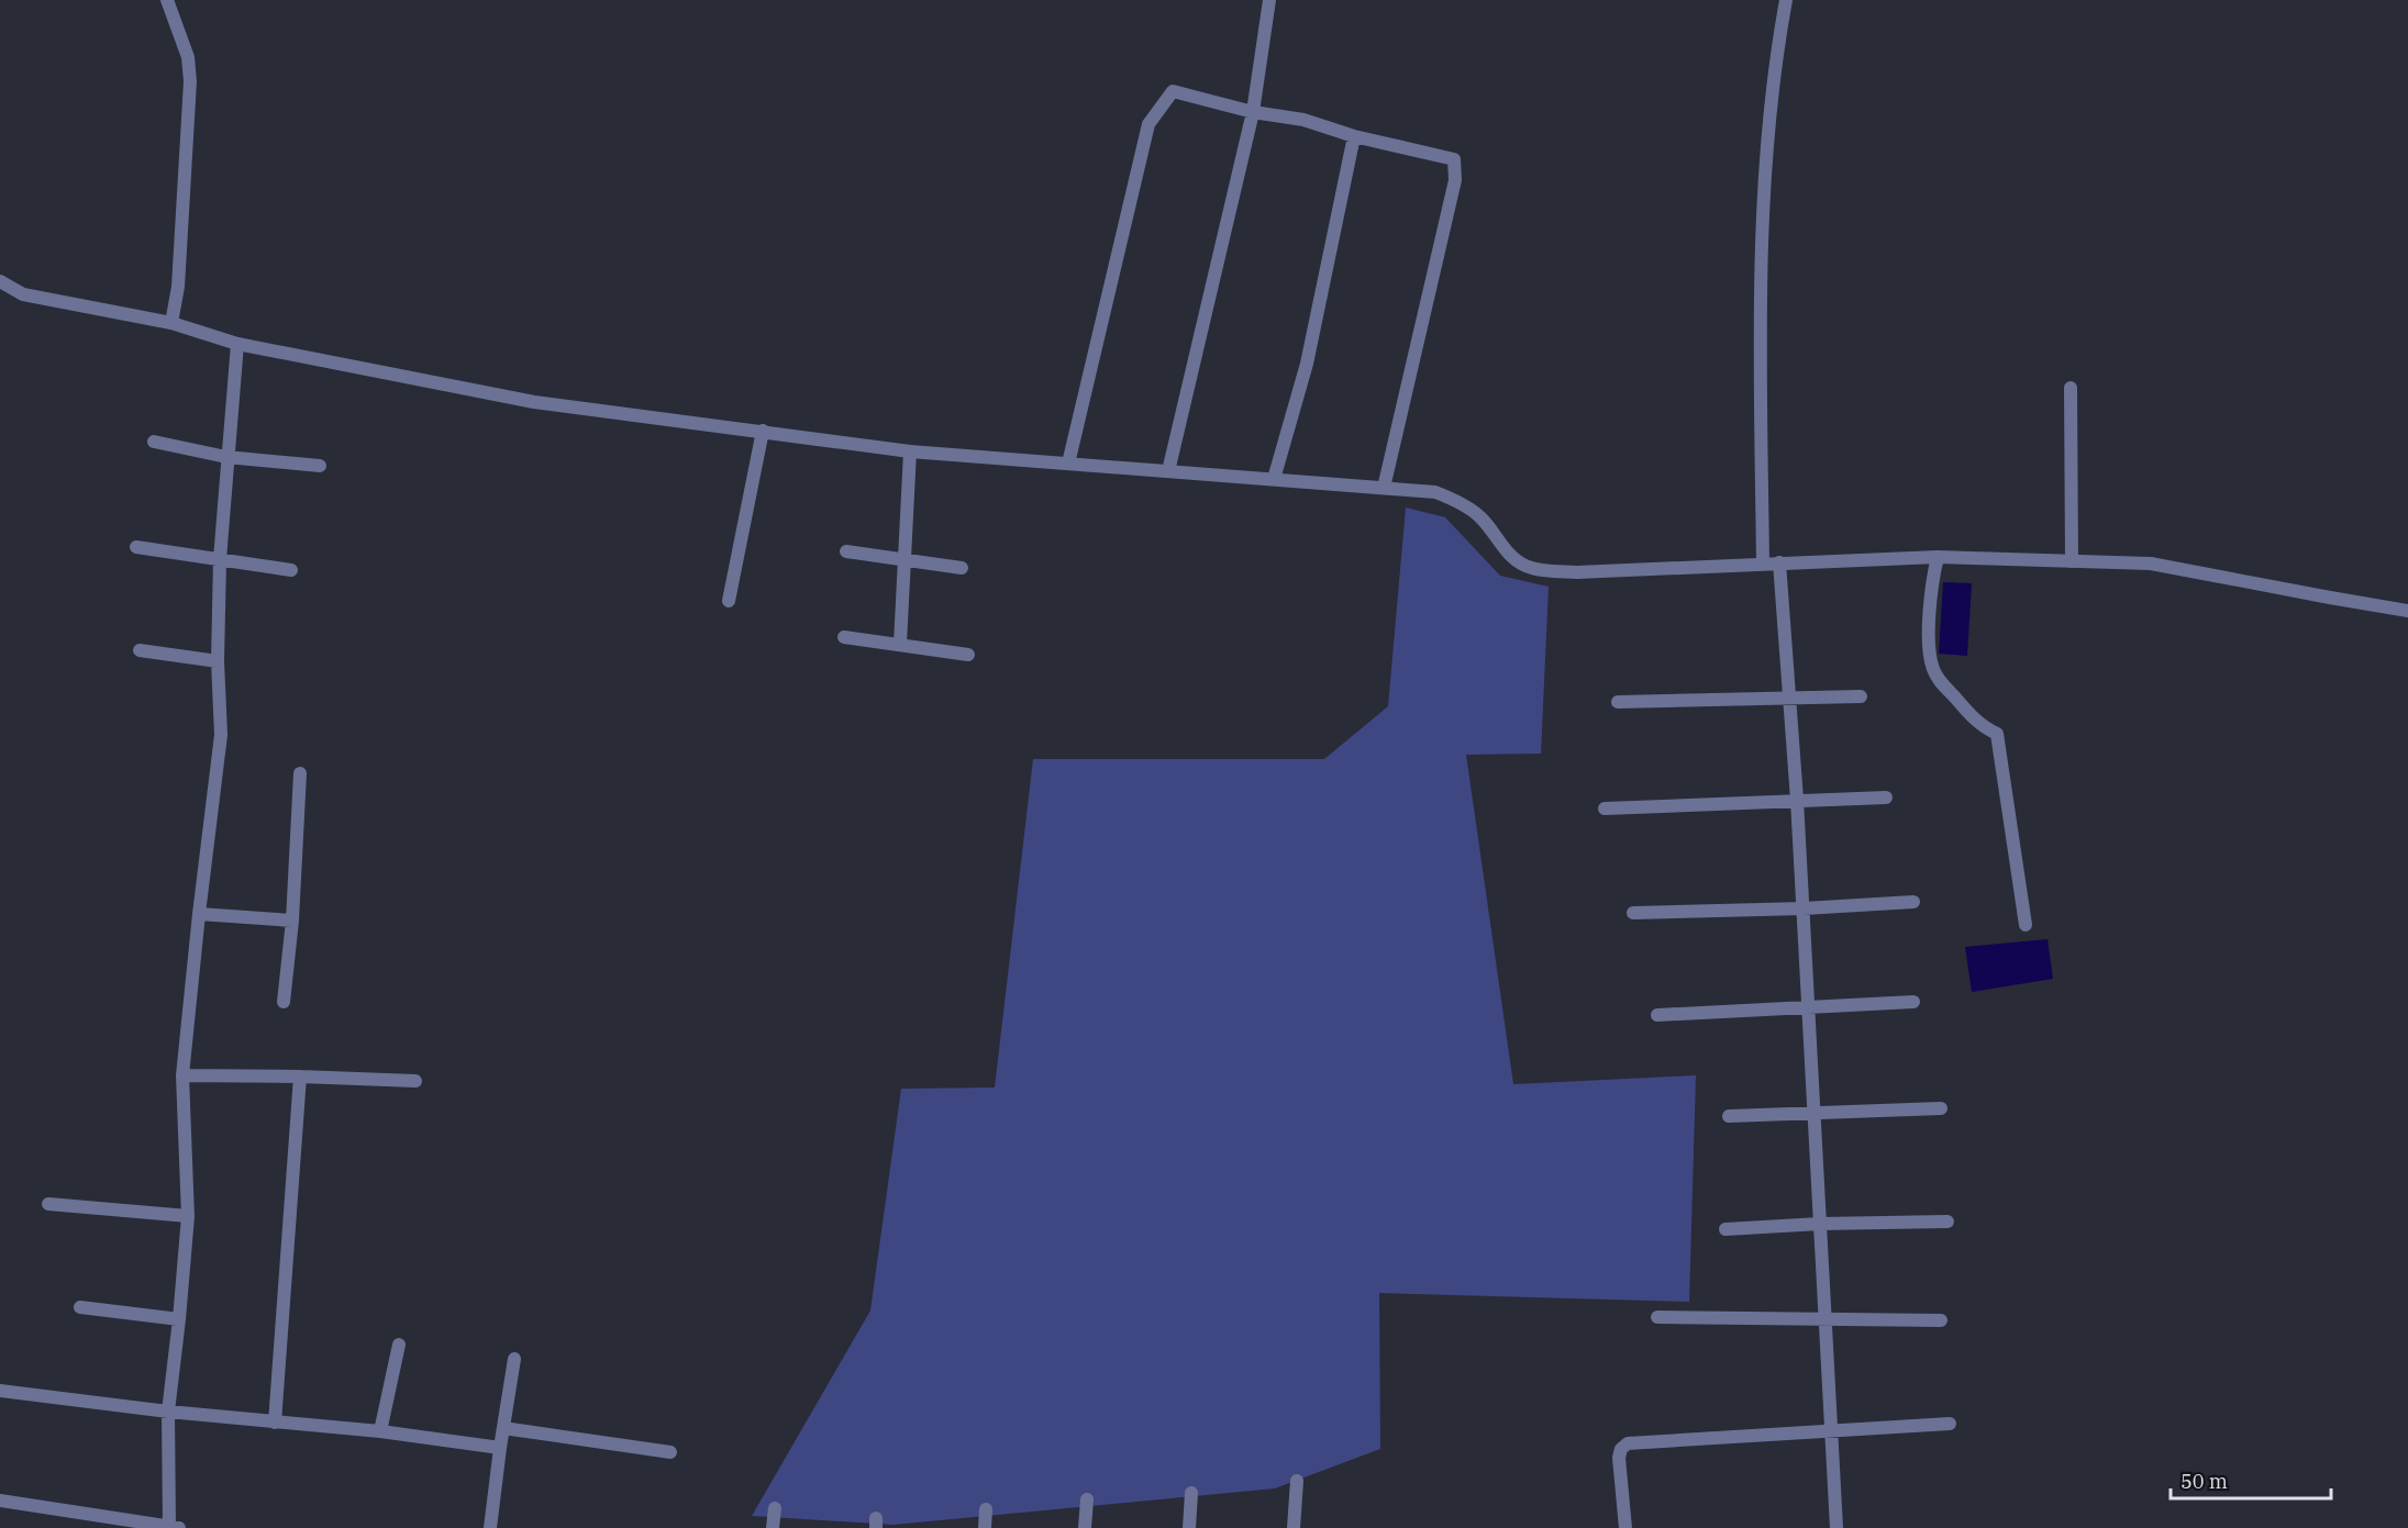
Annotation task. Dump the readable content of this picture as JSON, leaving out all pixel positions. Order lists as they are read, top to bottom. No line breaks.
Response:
{"scale_bar":"50 m"}
